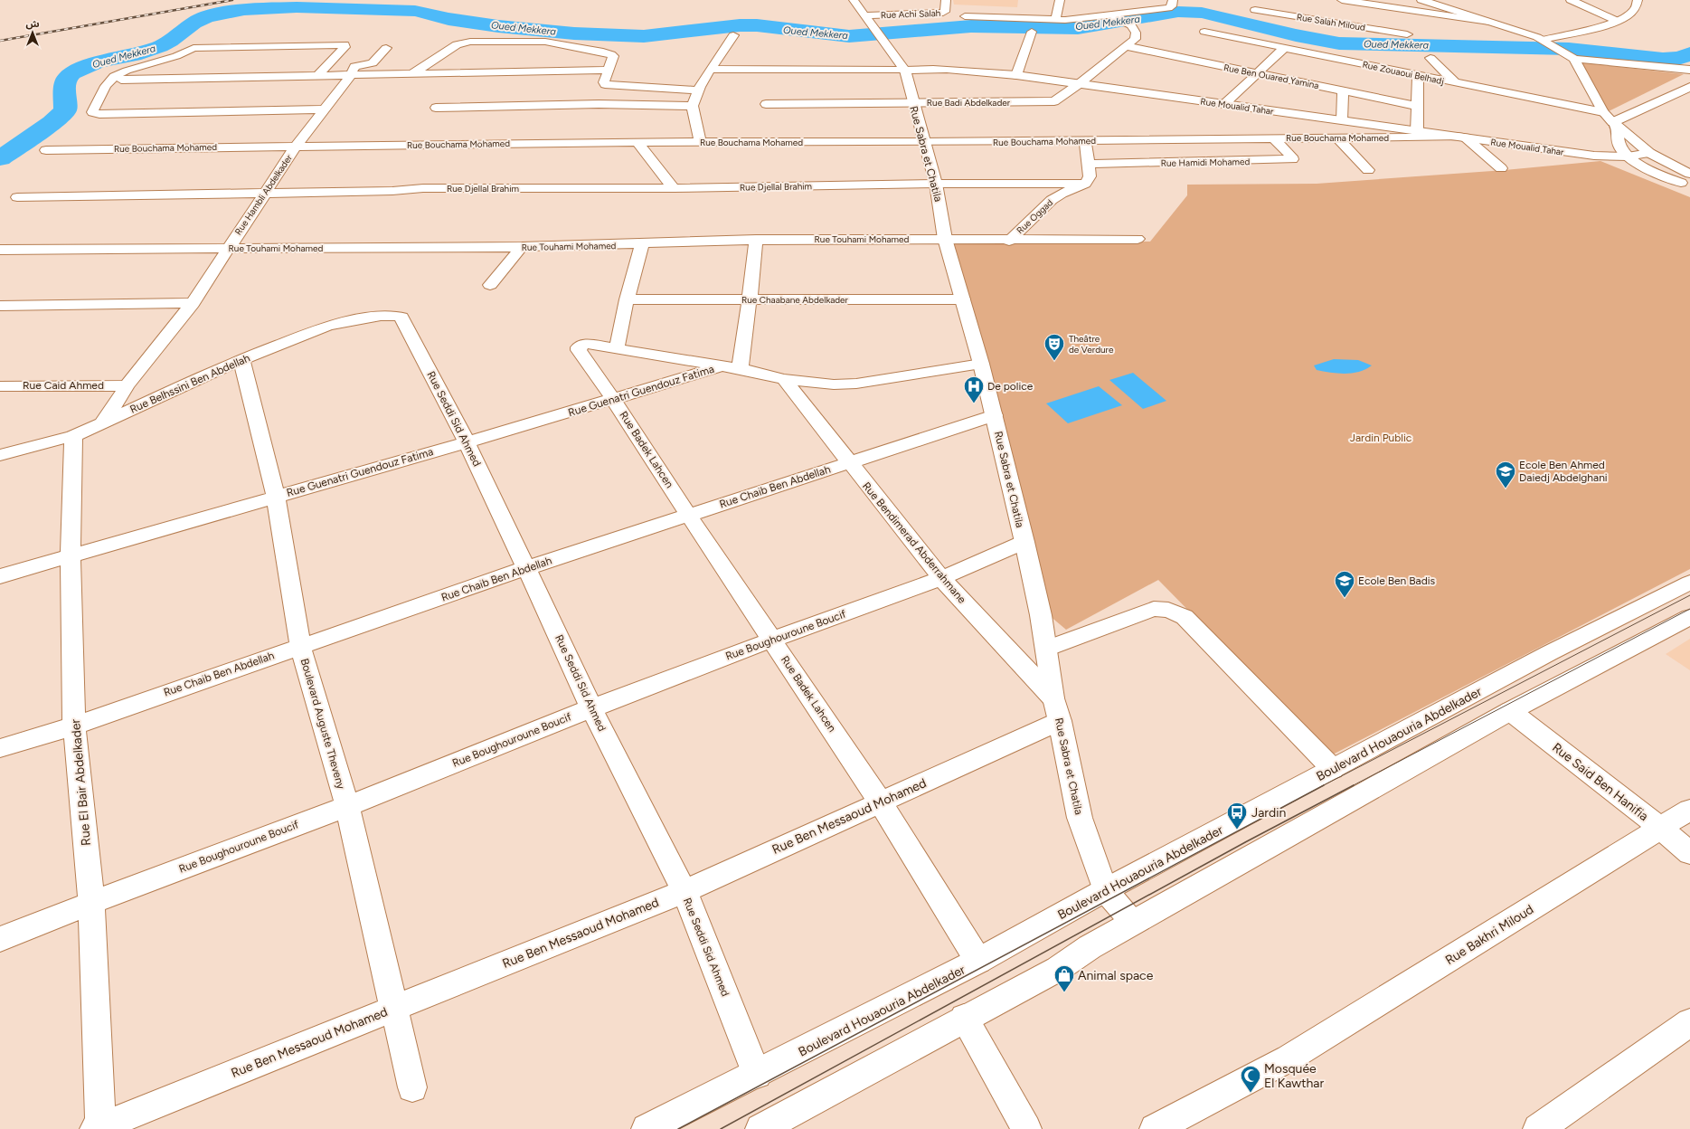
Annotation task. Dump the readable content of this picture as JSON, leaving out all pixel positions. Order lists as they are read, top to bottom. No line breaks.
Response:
{"streets":{"street":["Rue Achi Salah","Rue Salah Miloud","Rue Zouaoui Belhadj","Rue Ben Ouared Yamina","Rue Badi Abdelkader","Rue Moualid Tahar","Rue Bouchama Mohamed","Rue Sabra et Chatila","Rue Hamidi Mohamed","Rue Djellal Brahim","Rue Hambli Abdelkader","Rue Oggad","Rue Touhami Mohamed","Rue Chaabane Abdelkader","Rue Belhssini Ben Abdellah","Rue Caid Ahmed","Rue Guenatri Guendouz Fatima","Rue Seddi Sid Ahmed","Rue Badek Lahcen","Rue Chaib Ben Abdellah","Rue Bendimerad Abderrahmane","Rue Boughouroune Boucif","Boulevard Auguste Theveny","Boulevard Houaouria Abdelkader","Rue Said Ben Hanifia","Rue El Bair Abdelkader","Rue Ben Messaoud Mohamed","Rue Bakhri Miloud"]},"crossings":[["Rue Ben Ouared Yamina","Rue Badi Abdelkader"],["Rue Badi Abdelkader","Rue Moualid Tahar"],["Rue Badi Abdelkader","Rue Sabra et Chatila"],["Rue Moualid Tahar","Rue Bouchama Mohamed"],["Rue Moualid Tahar","Rue Sabra et Chatila"],["Rue Bouchama Mohamed","Rue Sabra et Chatila"],["Rue Bouchama Mohamed","Rue Hamidi Mohamed"],["Rue Bouchama Mohamed","Rue Hambli Abdelkader"],["Rue Sabra et Chatila","Rue Djellal Brahim"],["Rue Sabra et Chatila","Rue Touhami Mohamed"],["Rue Sabra et Chatila","Rue Chaabane Abdelkader"],["Rue Sabra et Chatila","Rue Chaib Ben Abdellah"],["Rue Sabra et Chatila","Rue Bendimerad Abderrahmane"],["Rue Sabra et Chatila","Rue Boughouroune Boucif"],["Rue Sabra et Chatila","Boulevard Houaouria Abdelkader"],["Rue Sabra et Chatila","Rue Ben Messaoud Mohamed"],["Rue Djellal Brahim","Rue Hambli Abdelkader"],["Rue Djellal Brahim","Rue Oggad"],["Rue Hambli Abdelkader","Rue Touhami Mohamed"],["Rue Hambli Abdelkader","Rue Belhssini Ben Abdellah"],["Rue Hambli Abdelkader","Rue Caid Ahmed"],["Rue Oggad","Rue Touhami Mohamed"],["Rue Belhssini Ben Abdellah","Rue Seddi Sid Ahmed"],["Rue Belhssini Ben Abdellah","Boulevard Auguste Theveny"],["Rue Belhssini Ben Abdellah","Rue El Bair Abdelkader"],["Rue Guenatri Guendouz Fatima","Rue Seddi Sid Ahmed"],["Rue Guenatri Guendouz Fatima","Rue Badek Lahcen"],["Rue Guenatri Guendouz Fatima","Boulevard Auguste Theveny"],["Rue Guenatri Guendouz Fatima","Rue El Bair Abdelkader"],["Rue Seddi Sid Ahmed","Rue Chaib Ben Abdellah"],["Rue Seddi Sid Ahmed","Rue Boughouroune Boucif"],["Rue Seddi Sid Ahmed","Boulevard Houaouria Abdelkader"],["Rue Seddi Sid Ahmed","Rue Ben Messaoud Mohamed"],["Rue Badek Lahcen","Rue Chaib Ben Abdellah"],["Rue Badek Lahcen","Rue Boughouroune Boucif"],["Rue Badek Lahcen","Boulevard Houaouria Abdelkader"],["Rue Badek Lahcen","Rue Ben Messaoud Mohamed"],["Rue Chaib Ben Abdellah","Rue Bendimerad Abderrahmane"],["Rue Chaib Ben Abdellah","Boulevard Auguste Theveny"],["Rue Chaib Ben Abdellah","Rue El Bair Abdelkader"],["Rue Bendimerad Abderrahmane","Rue Boughouroune Boucif"],["Rue Bendimerad Abderrahmane","Rue Ben Messaoud Mohamed"],["Rue Boughouroune Boucif","Boulevard Auguste Theveny"],["Rue Boughouroune Boucif","Rue El Bair Abdelkader"],["Boulevard Auguste Theveny","Rue Ben Messaoud Mohamed"],["Rue Said Ben Hanifia","Rue Bakhri Miloud"],["Rue El Bair Abdelkader","Rue Ben Messaoud Mohamed"]],"water":["Oued Mekkera"],"parks":["Jardin Public"],"places":{"theatre":["Theâtre de Verdure"],"hospital":["De police"],"school or university":["Ecole Ben Ahmed Daiedj Abdelghani","Ecole Ben Badis"],"bus stop":["Jardin"],"shop":["Animal space"],"mosque":["Mosquée El Kawthar"]},"north":"top"}
